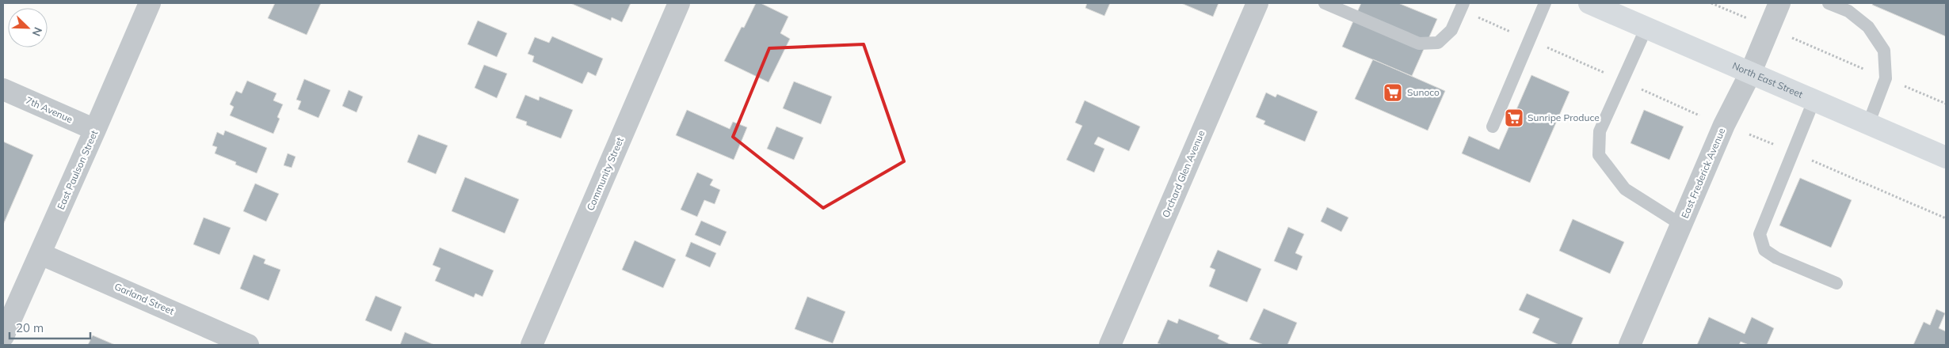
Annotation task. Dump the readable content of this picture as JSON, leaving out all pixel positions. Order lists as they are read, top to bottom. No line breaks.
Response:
{"streets":{"main road":["North East Street"],"street":["7th Avenue","East Paulson Street","East Frederick Avenue","Community Street","Orchard Glen Avenue","Garland Street"]},"crossings":[["North East Street","East Frederick Avenue"],["7th Avenue","East Paulson Street"],["East Paulson Street","Garland Street"]],"places":{"supermarket":["Sunoco","Sunripe Produce"]},"scale_bar":"20 m","north":"bottom right"}
